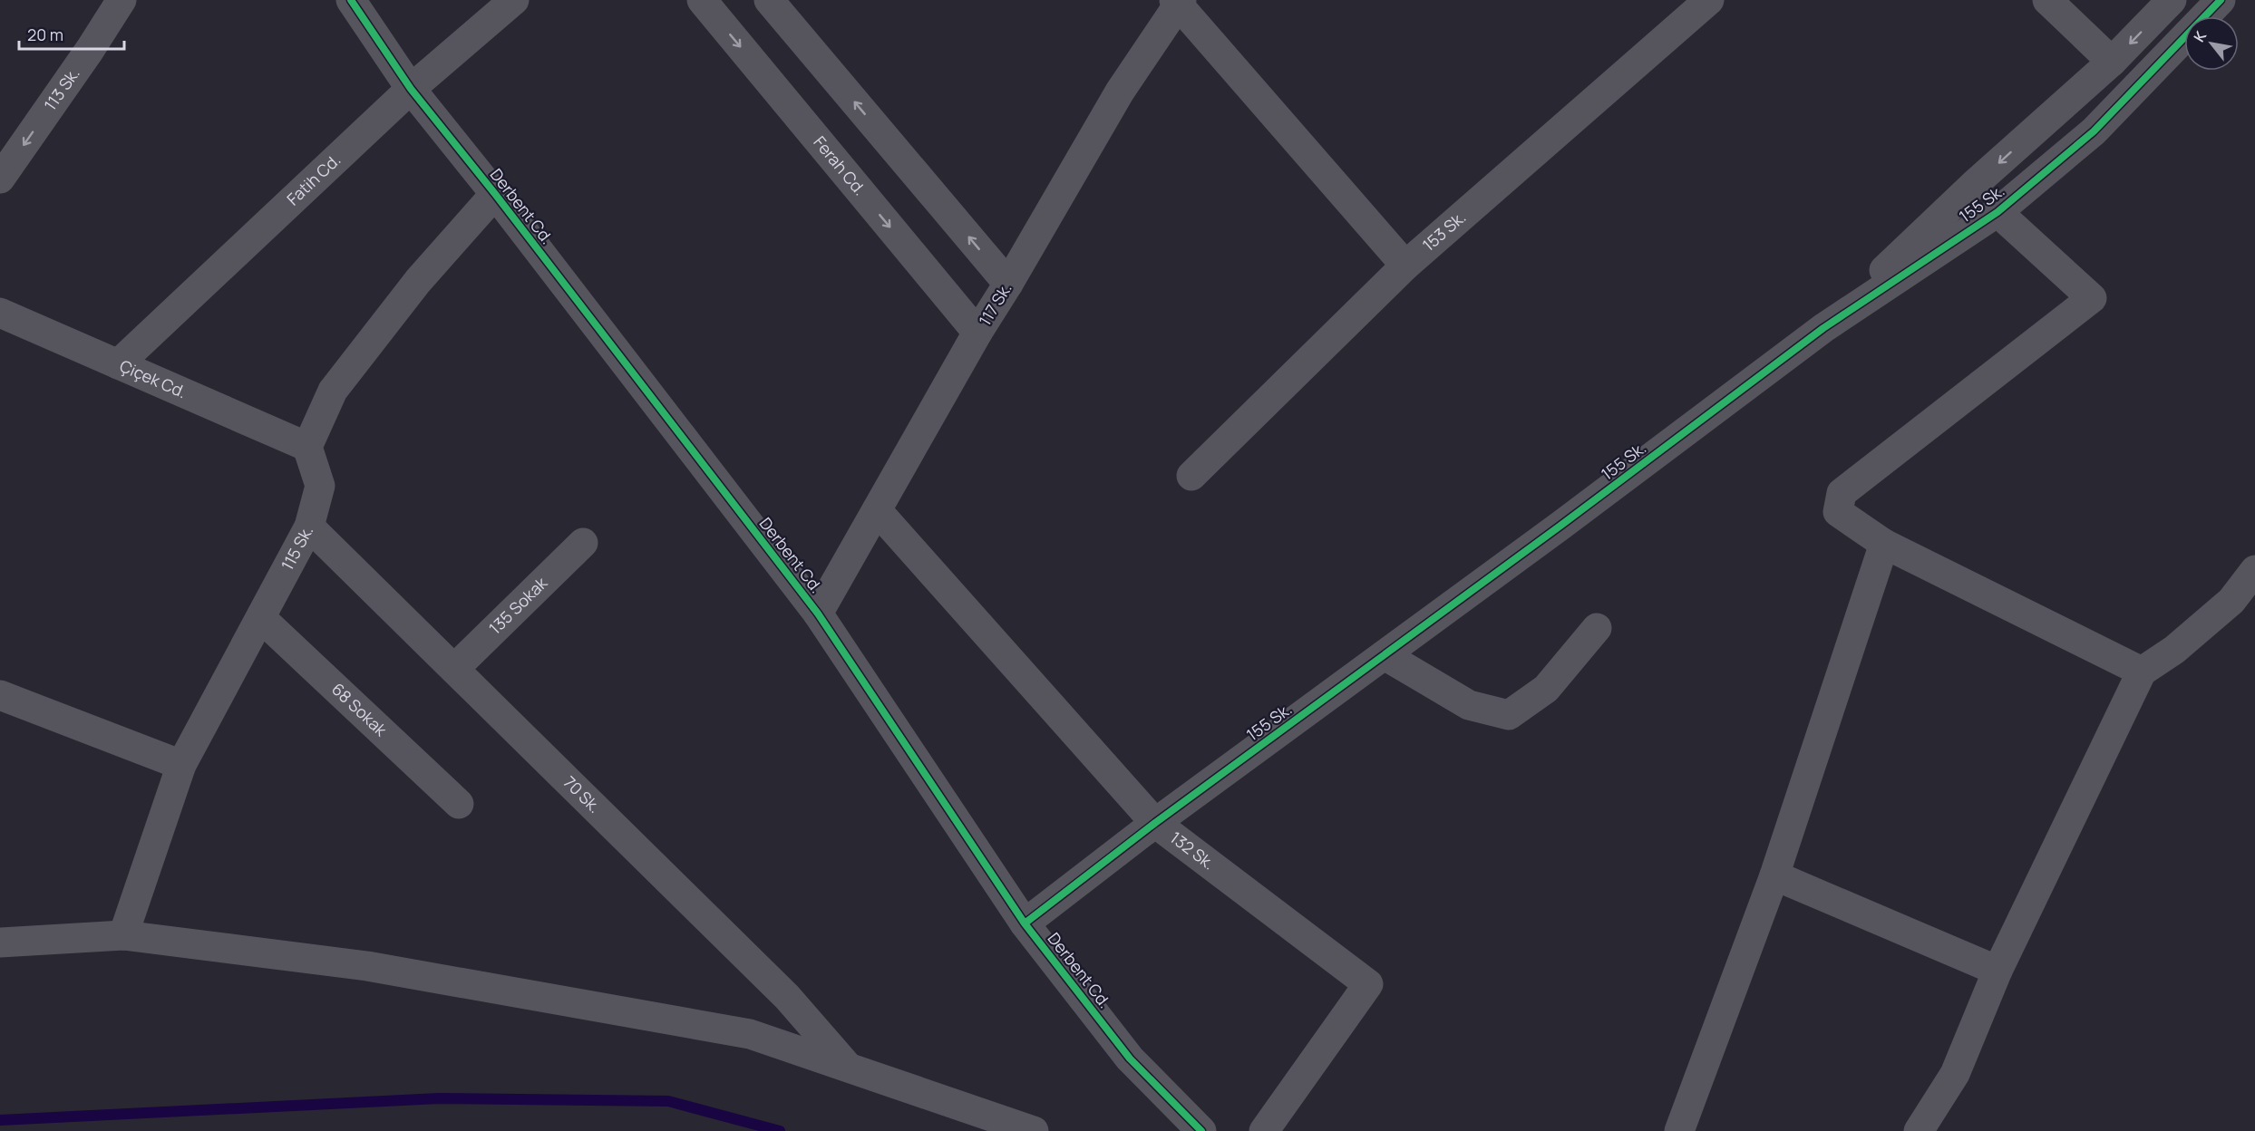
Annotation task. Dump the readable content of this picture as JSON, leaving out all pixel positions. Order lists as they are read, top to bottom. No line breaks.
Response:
{"streets":{"street":["113 Sk.","Ferah Cd.","Fatih Cd.","155 Sk.","Derbent Cd.","153 Sk.","117 Sk.","Çiçek Cd.","115 Sk.","135 Sokak","68 Sokak","70 Sk.","132 Sk."]},"crossings":[["Ferah Cd.","117 Sk."],["Fatih Cd.","Derbent Cd."],["Fatih Cd.","Çiçek Cd."],["155 Sk.","Derbent Cd."],["155 Sk.","132 Sk."],["Derbent Cd.","117 Sk."],["117 Sk.","132 Sk."],["Çiçek Cd.","115 Sk."],["115 Sk.","68 Sokak"],["115 Sk.","70 Sk."],["135 Sokak","70 Sk."]],"one_way":["113 Sk."],"scale_bar":"20 m","north":"top left"}
